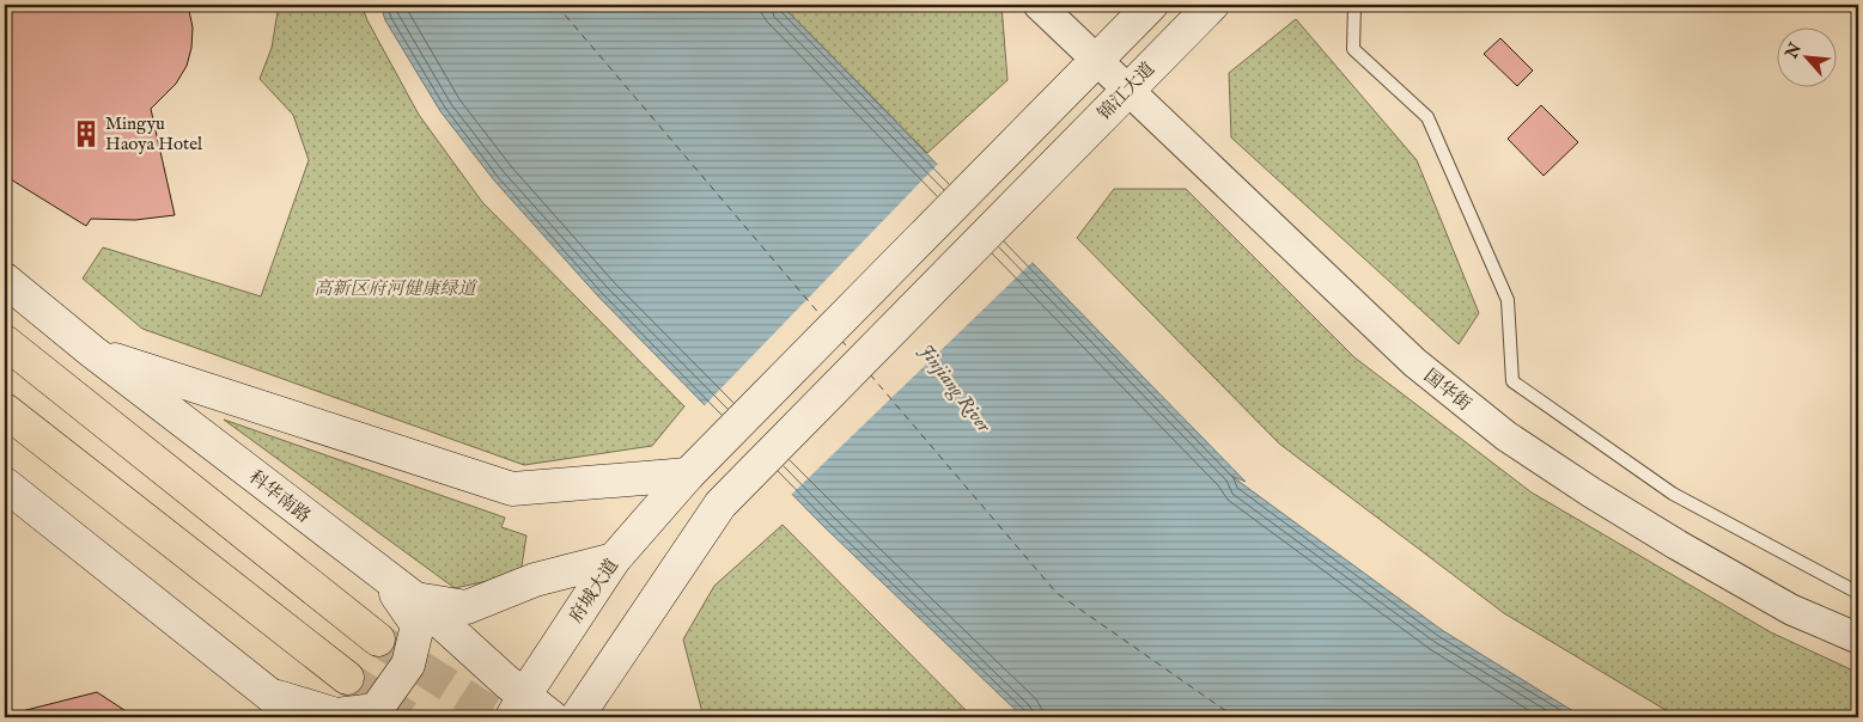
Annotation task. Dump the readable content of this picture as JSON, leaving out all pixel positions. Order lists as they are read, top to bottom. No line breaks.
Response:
{"streets":{"main road":["锦江大道","科华南路","府城大道"],"street":["国华街"]},"crossings":[["锦江大道","国华街"],["国华街","府城大道"],["科华南路","府城大道"]],"water":["Jinjiang River"],"parks":["高新区府河健康绿道"],"places":{"building":["Mingyu Haoya Hotel"]},"north":"top left"}
